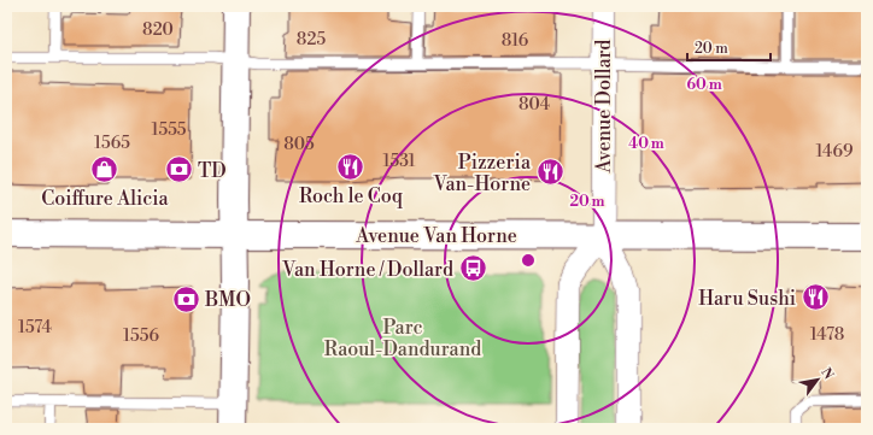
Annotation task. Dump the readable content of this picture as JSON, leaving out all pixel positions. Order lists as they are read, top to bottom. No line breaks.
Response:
{"streets":{"main road":["Avenue Van Horne"],"street":["Avenue Dollard"]},"crossings":[["Avenue Dollard","Avenue Van Horne"]],"parks":["Parc Raoul-Dandurand"],"places":{"restaurant":["Roch le Coq","Pizzeria Van-Horne","Haru Sushi"],"shop":["Coiffure Alicia"],"bank":["TD","BMO"],"bus stop":["Van Horne / Dollard"]},"house_numbers":["820","825","816","804","1555","1565","805","1469","1531","1574","1478","1556"],"scale_bar":"20 m","north":"top right","rings":["60 m","40 m","20 m"]}
